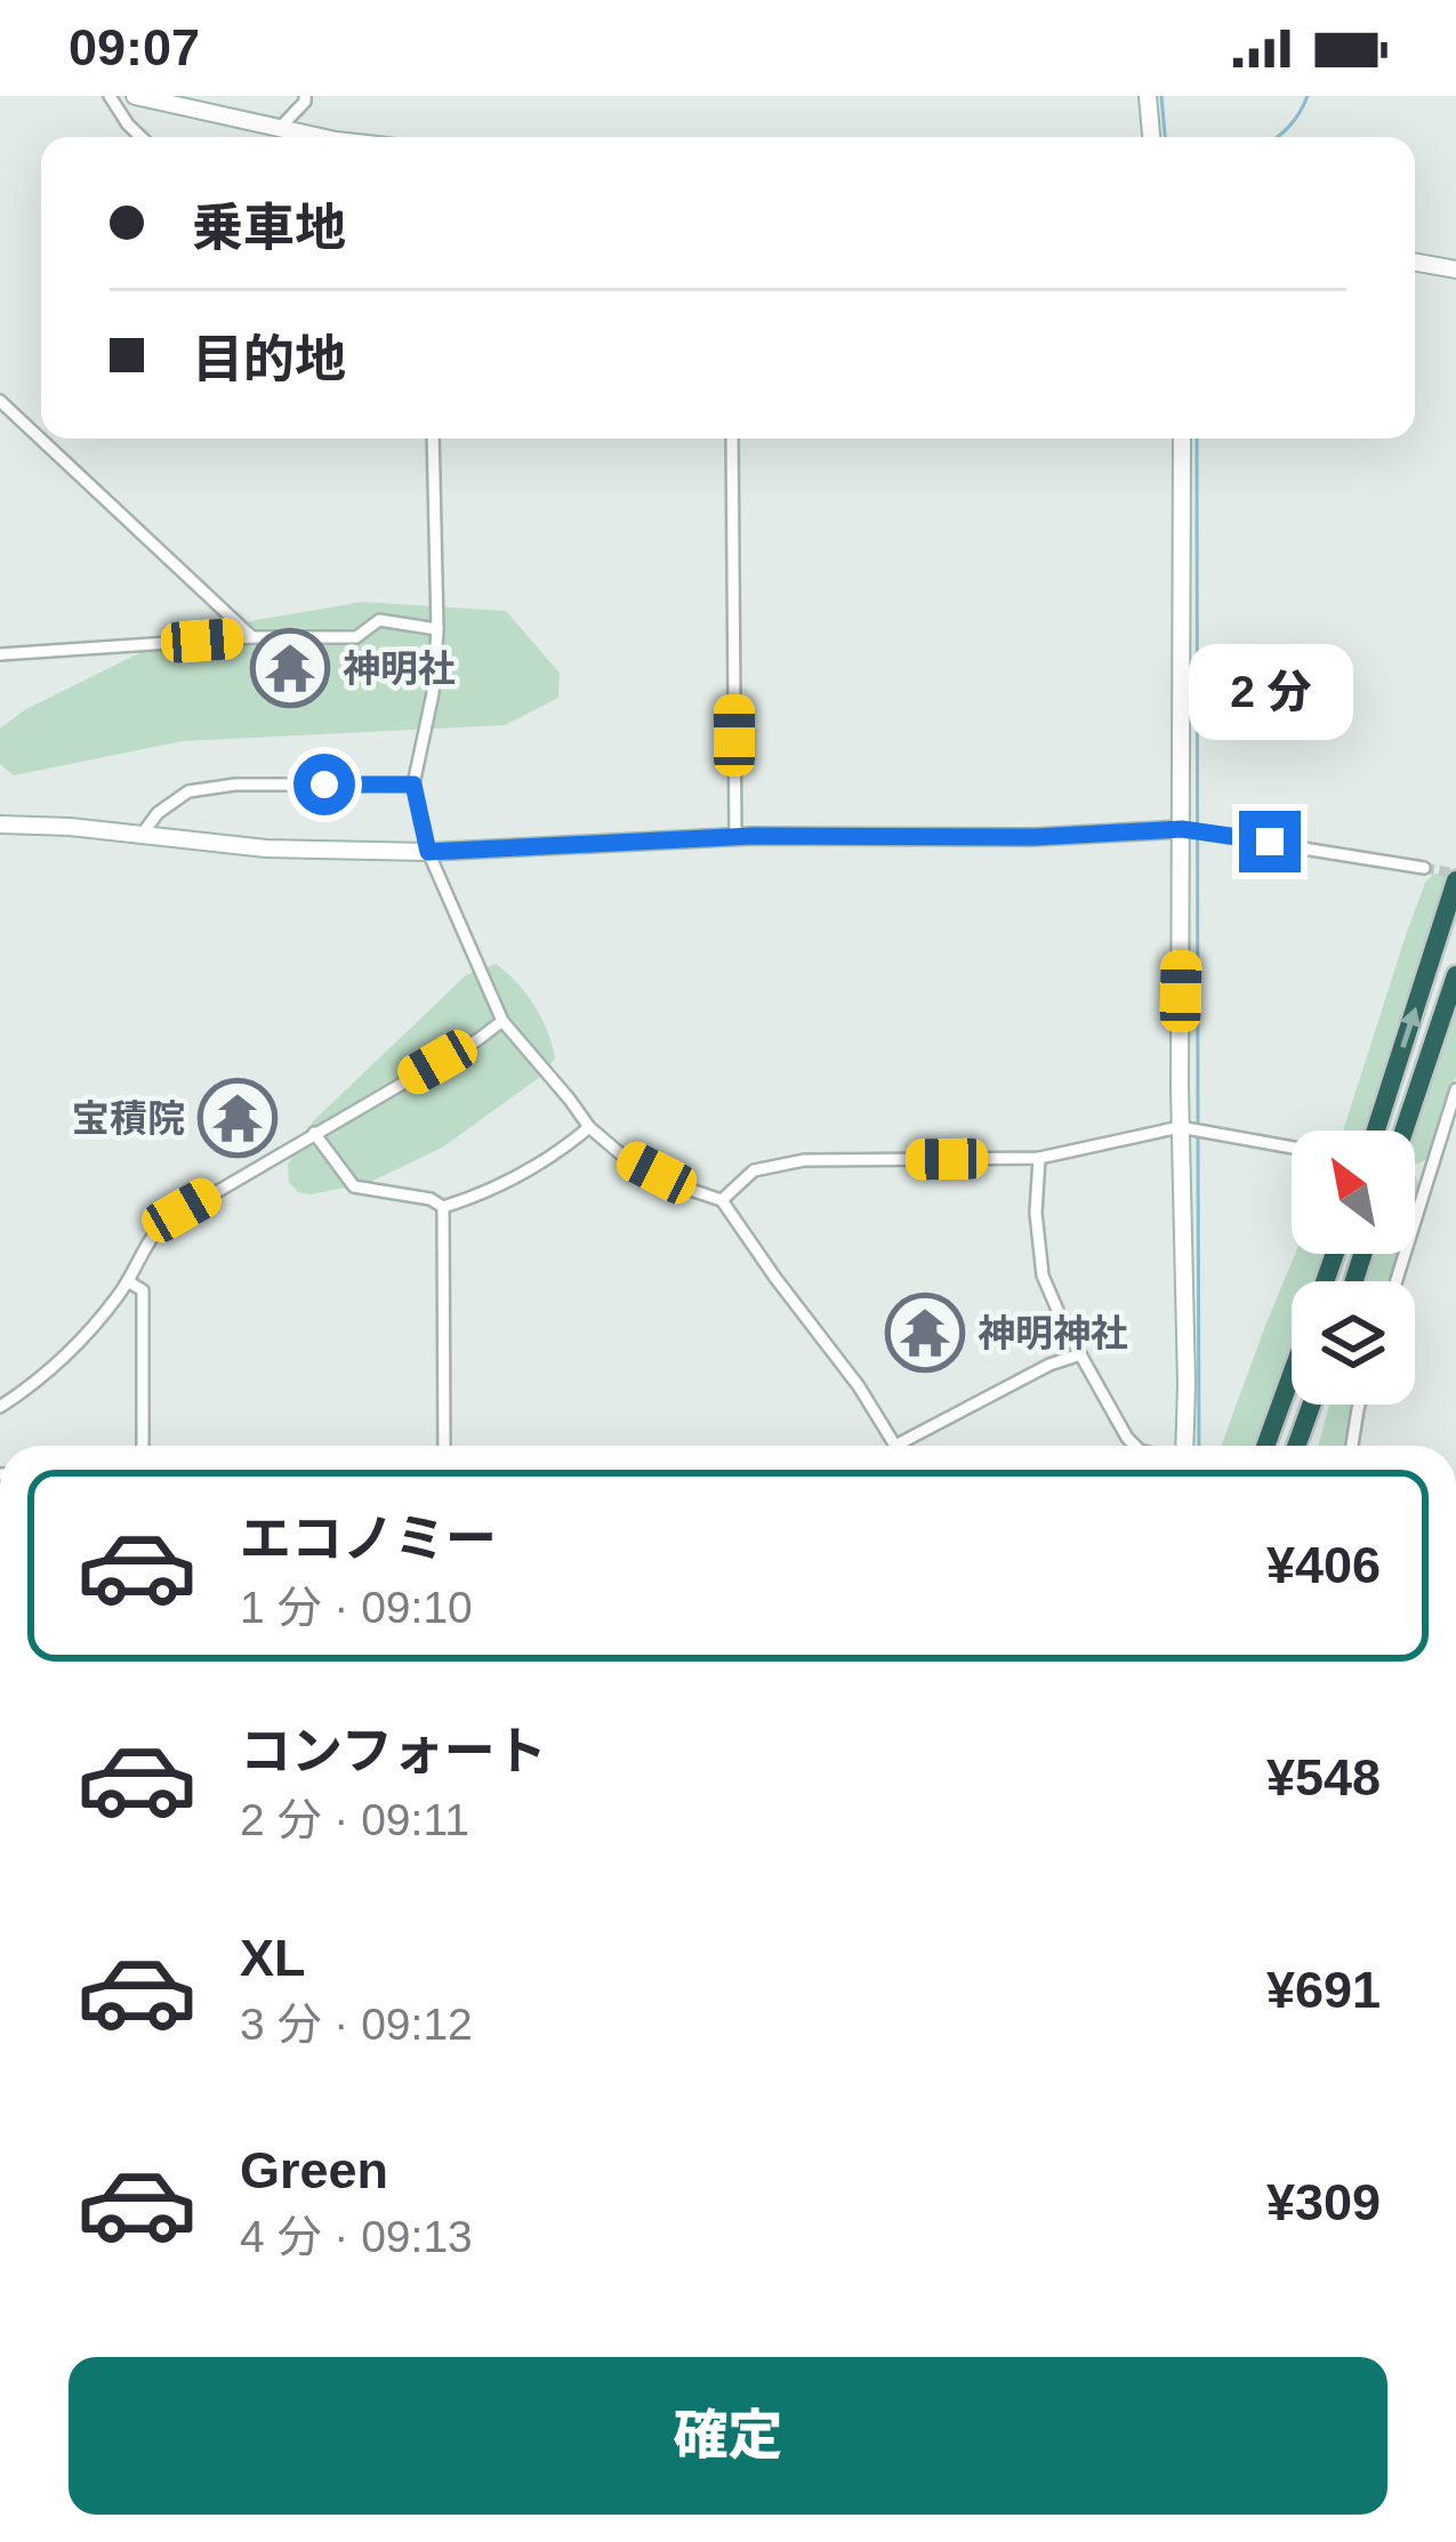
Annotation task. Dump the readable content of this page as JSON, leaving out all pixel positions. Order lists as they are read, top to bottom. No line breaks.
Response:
{"places":{"temple":["神明社","宝積院","神明神社"]},"north":"top left","page":{"status":"09:07","banner":["乗車地","目的地"],"bubble":"2 分","list":[{"name":"エコノミー","note":"1 分 · 09:10","value":"¥406"},{"name":"コンフォート","note":"2 分 · 09:11","value":"¥548"},{"name":"XL","note":"3 分 · 09:12","value":"¥691"},{"name":"Green","note":"4 分 · 09:13","value":"¥309"}],"buttons":"確定"}}
